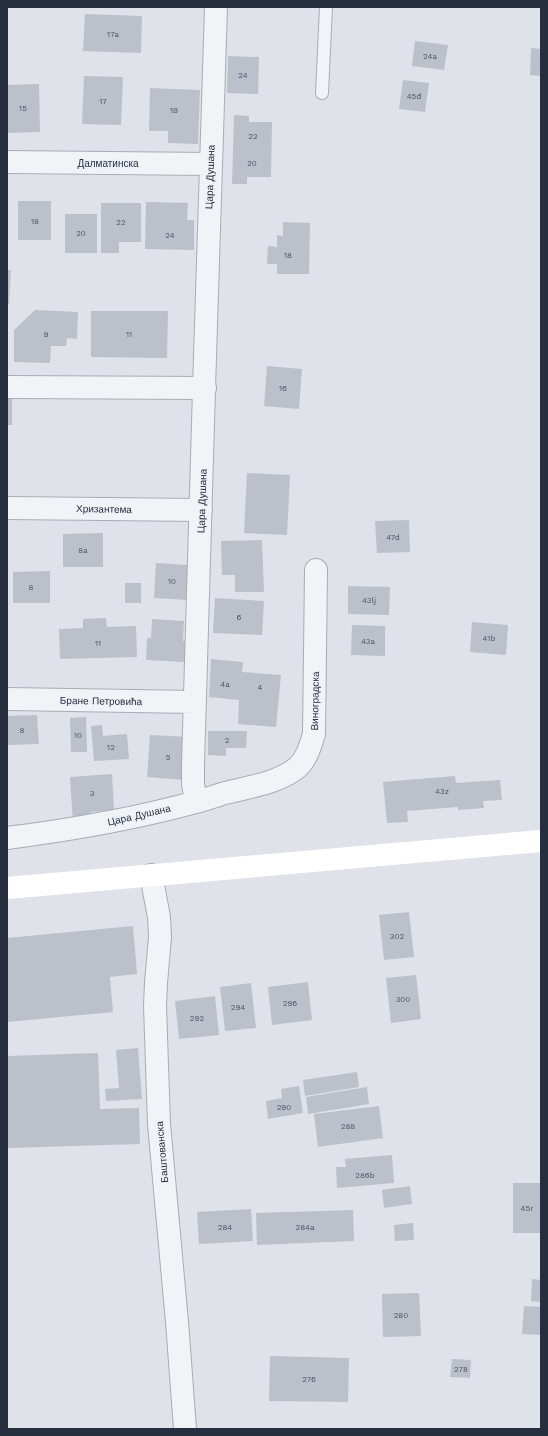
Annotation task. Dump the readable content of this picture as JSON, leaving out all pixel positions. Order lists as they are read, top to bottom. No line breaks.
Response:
{"streets":{"street":["Далматинска","Цара Душана","Хризантема","Бране Петровића","Виноградска","Баштованска"]},"crossings":[["Далматинска","Цара Душана"],["Цара Душана","Хризантема"],["Цара Душана","Бране Петровића"],["Цара Душана","Виноградска"]],"house_numbers":["17a","24a","24","45đ","17","15","19","22","20","18","22","20","24","18","9","11","16","47d","8a","10","8","43lj","6","41b","43a","11","4a","4","8","10","2","12","5","43z","3","302","300","296","294","292","290","288","286b","45r","284","284a","280","278","276"]}
